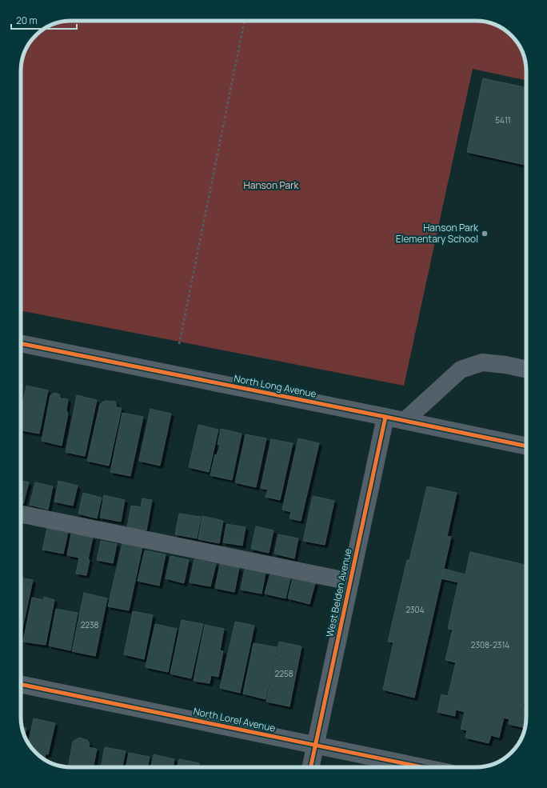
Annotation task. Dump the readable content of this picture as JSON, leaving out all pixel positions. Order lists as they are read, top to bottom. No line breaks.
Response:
{"streets":{"street":["North Long Avenue","West Belden Avenue","North Lorel Avenue"]},"crossings":[["North Long Avenue","West Belden Avenue"],["West Belden Avenue","North Lorel Avenue"]],"parks":["Hanson Park"],"places":["Hanson Park Elementary School"],"house_numbers":["5411","2304","2238","2308-2314","2258"],"scale_bar":"20 m"}
